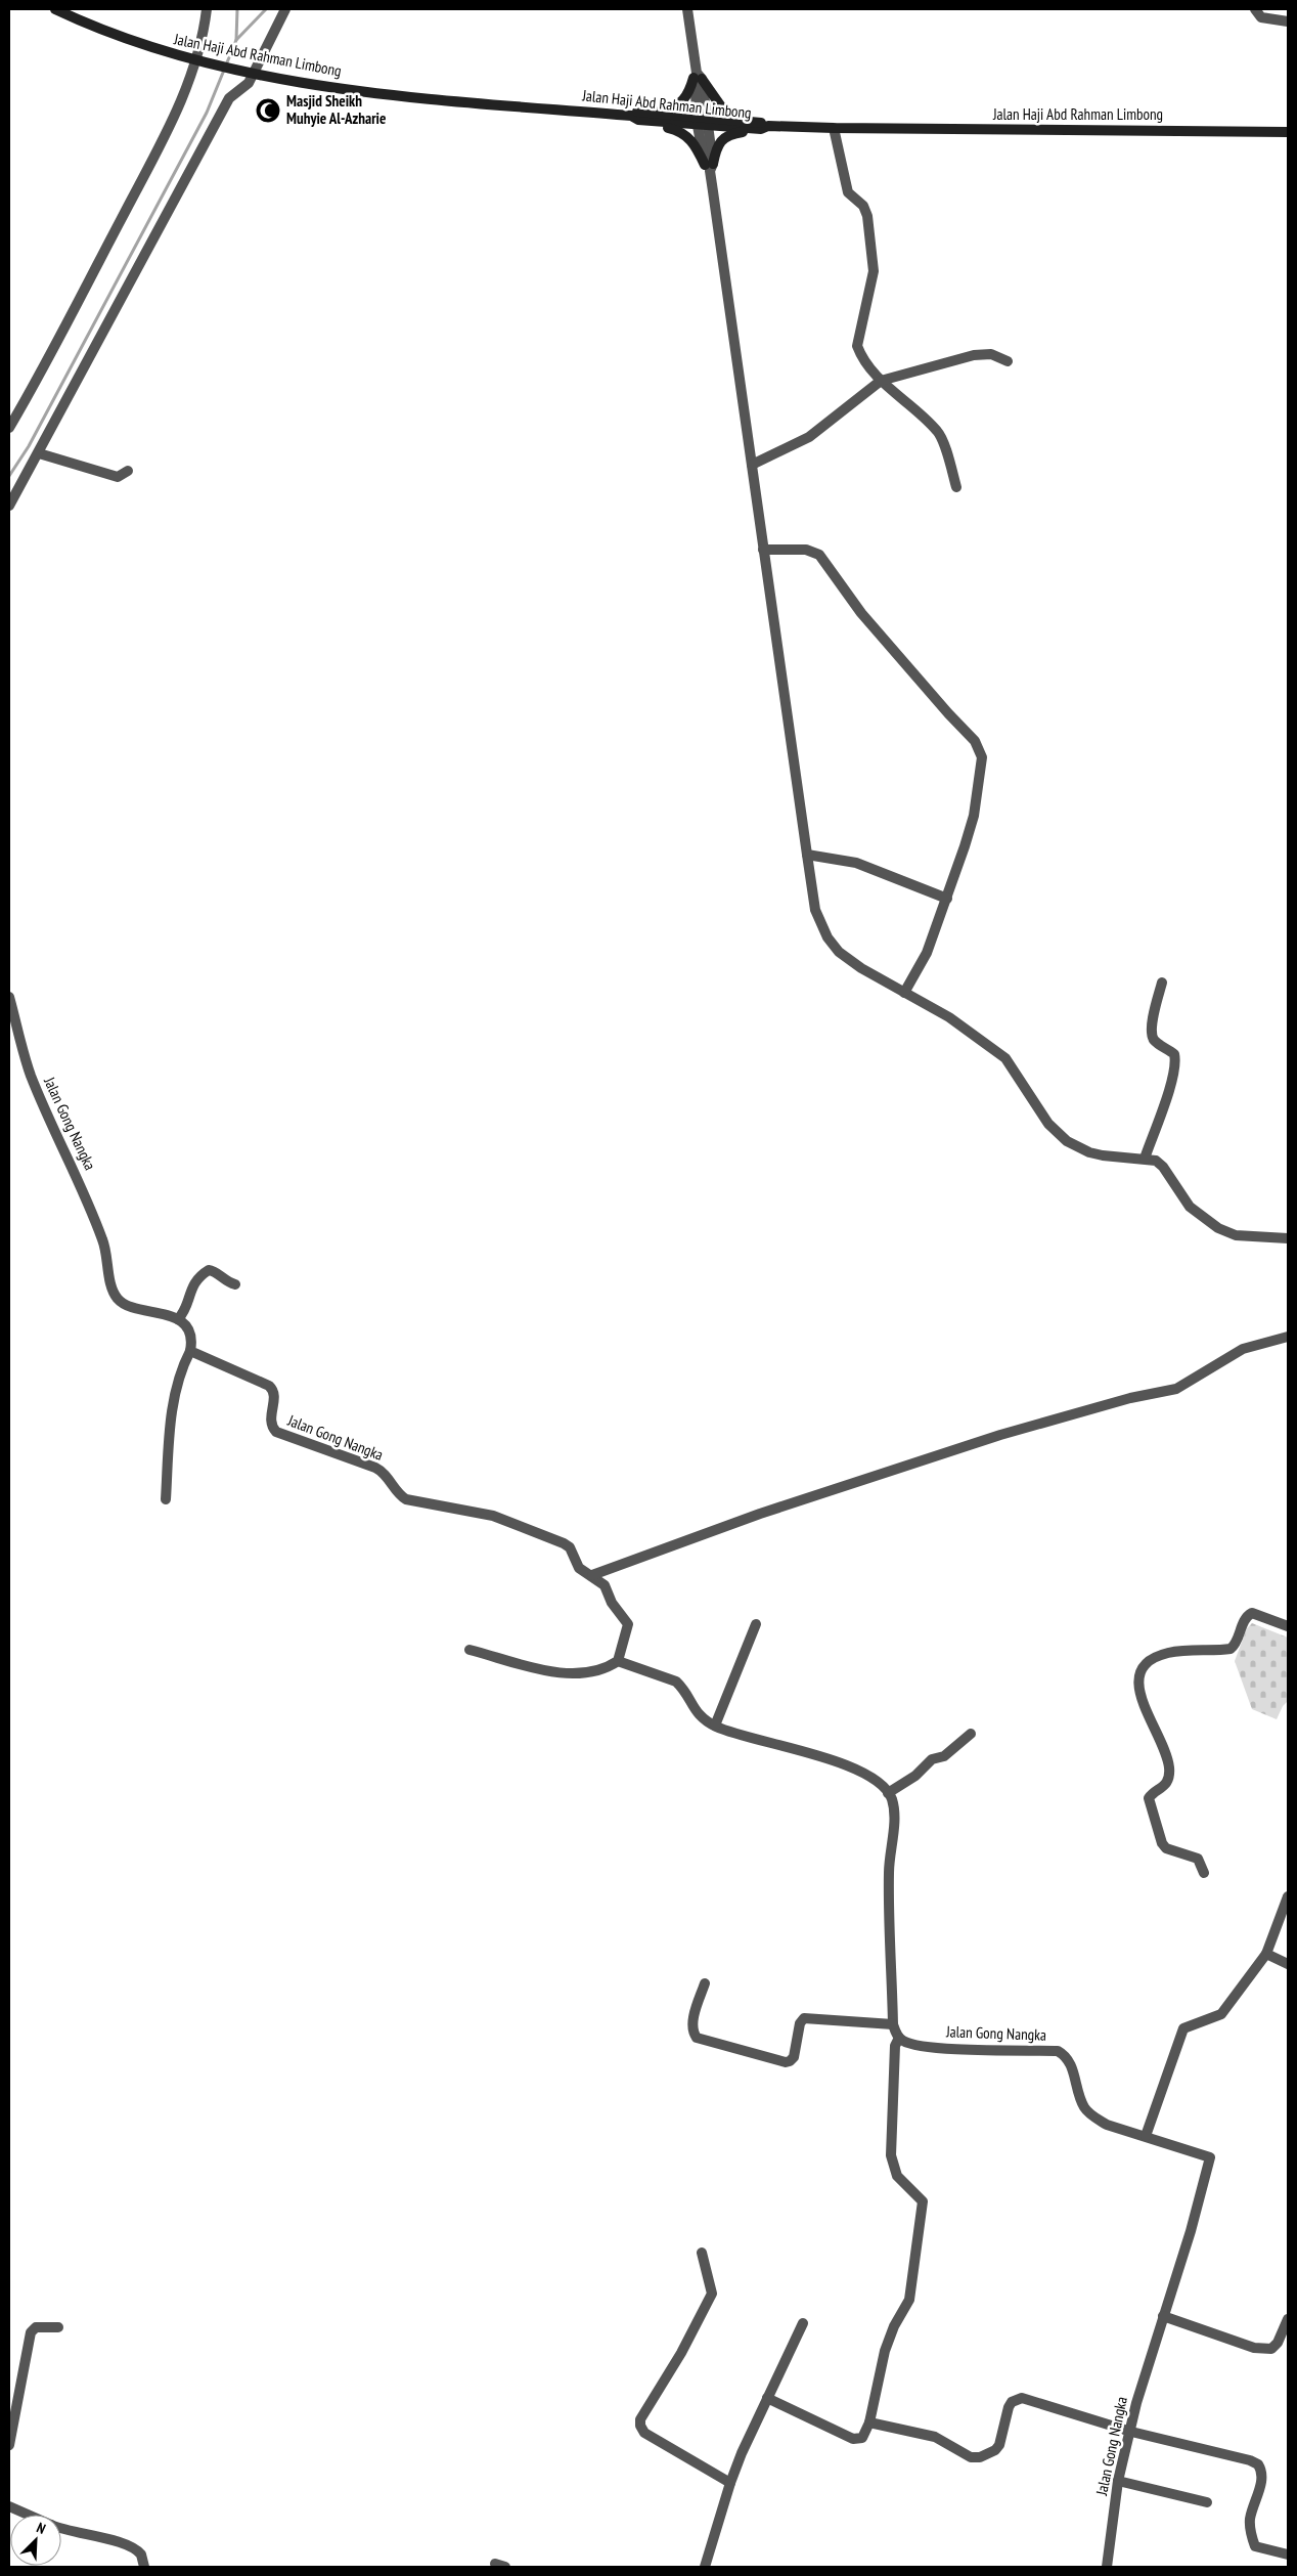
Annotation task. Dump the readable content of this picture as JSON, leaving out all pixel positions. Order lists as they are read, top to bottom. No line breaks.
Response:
{"streets":{"street":["Jalan Haji Abd Rahman Limbong","Jalan Gong Nangka"]},"places":{"mosque":["Masjid Sheikh Muhyie Al-Azharie"]},"north":"top right"}
